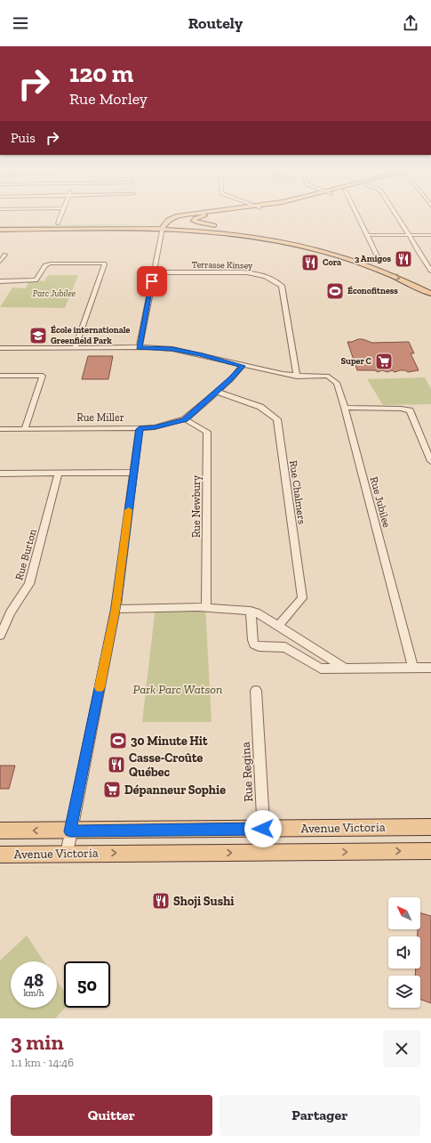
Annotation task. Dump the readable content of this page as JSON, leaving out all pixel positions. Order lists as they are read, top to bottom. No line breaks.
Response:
{"streets":{"main road":["Avenue Victoria"],"street":["Terrasse Kinsey","Rue Miller","Rue Chalmers","Rue Jubilee","Rue Newbury","Rue Burton","Rue Regina"]},"crossings":[["Terrasse Kinsey","Rue Jubilee"],["Rue Miller","Rue Chalmers"],["Rue Miller","Rue Jubilee"],["Rue Miller","Rue Newbury"],["Rue Regina","Avenue Victoria"]],"parks":["Parc Jubilee","Park Parc Watson"],"places":{"restaurant":["3 Amigos","Cora","Casse-Croûte Québec","Shoji Sushi"],"sports":["Éconofitness","30 Minute Hit"],"school or university":["École internationale Greenfield Park"],"supermarket":["Super C","Dépanneur Sophie"]},"north":"top left","page":{"header":"Routely","turn":["120 m","Rue Morley"],"then":"Puis","speed":"48 km/h","limit":"50","heading":["3 min","1.1 km · 14:46"],"buttons":["Quitter","Partager"]}}
